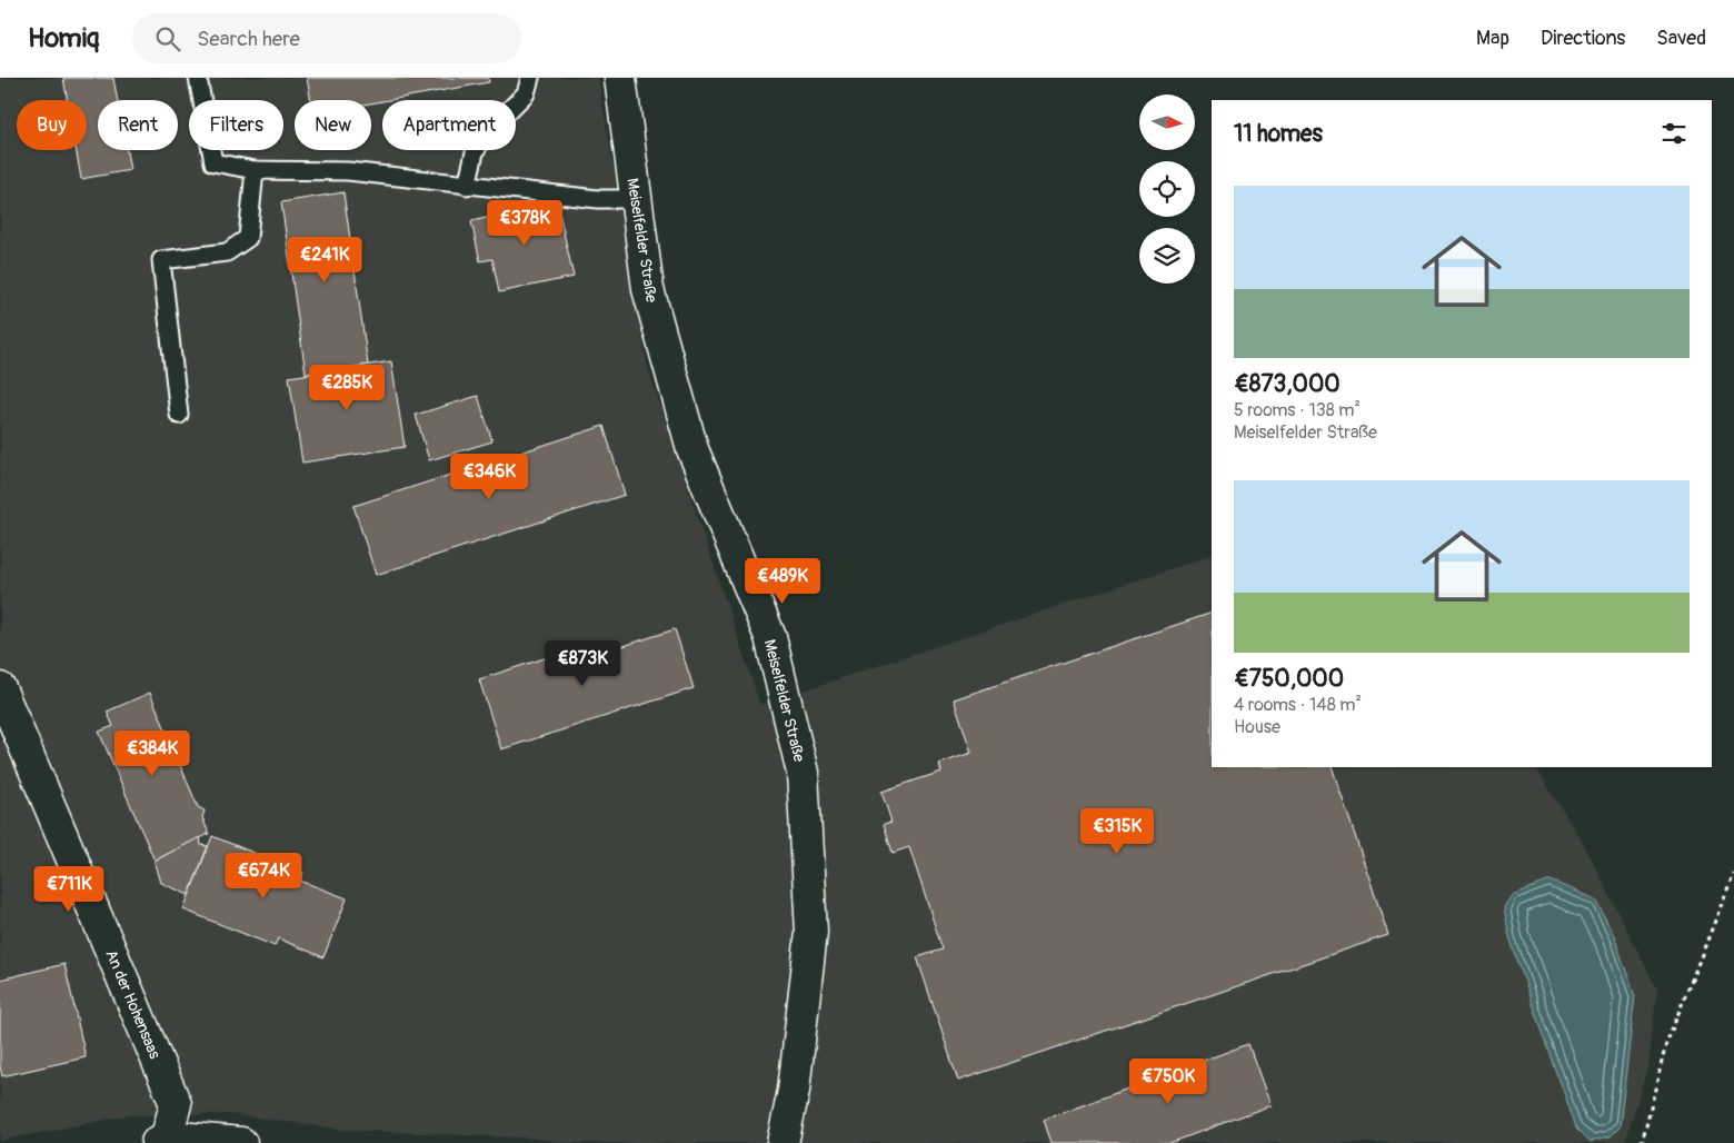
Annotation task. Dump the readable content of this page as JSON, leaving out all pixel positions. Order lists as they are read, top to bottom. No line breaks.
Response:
{"streets":{"street":["Meiselfelder Straße","An der Hohensaas"]},"north":"right","page":{"header":"Homiq","search":"Search here","nav":["Map","Directions","Saved"],"chip":["Buy","Rent","Filters","New","Apartment"],"heading":"11 homes","list":[{"name":"€873,000","note":"5 rooms · 138 m² · Meiselfelder Straße"},{"name":"€750,000","note":"4 rooms · 148 m² · House"}],"price":["€378K","€241K","€285K","€346K","€489K","€873K","€384K","€315K","€674K","€711K","€750K"]}}
